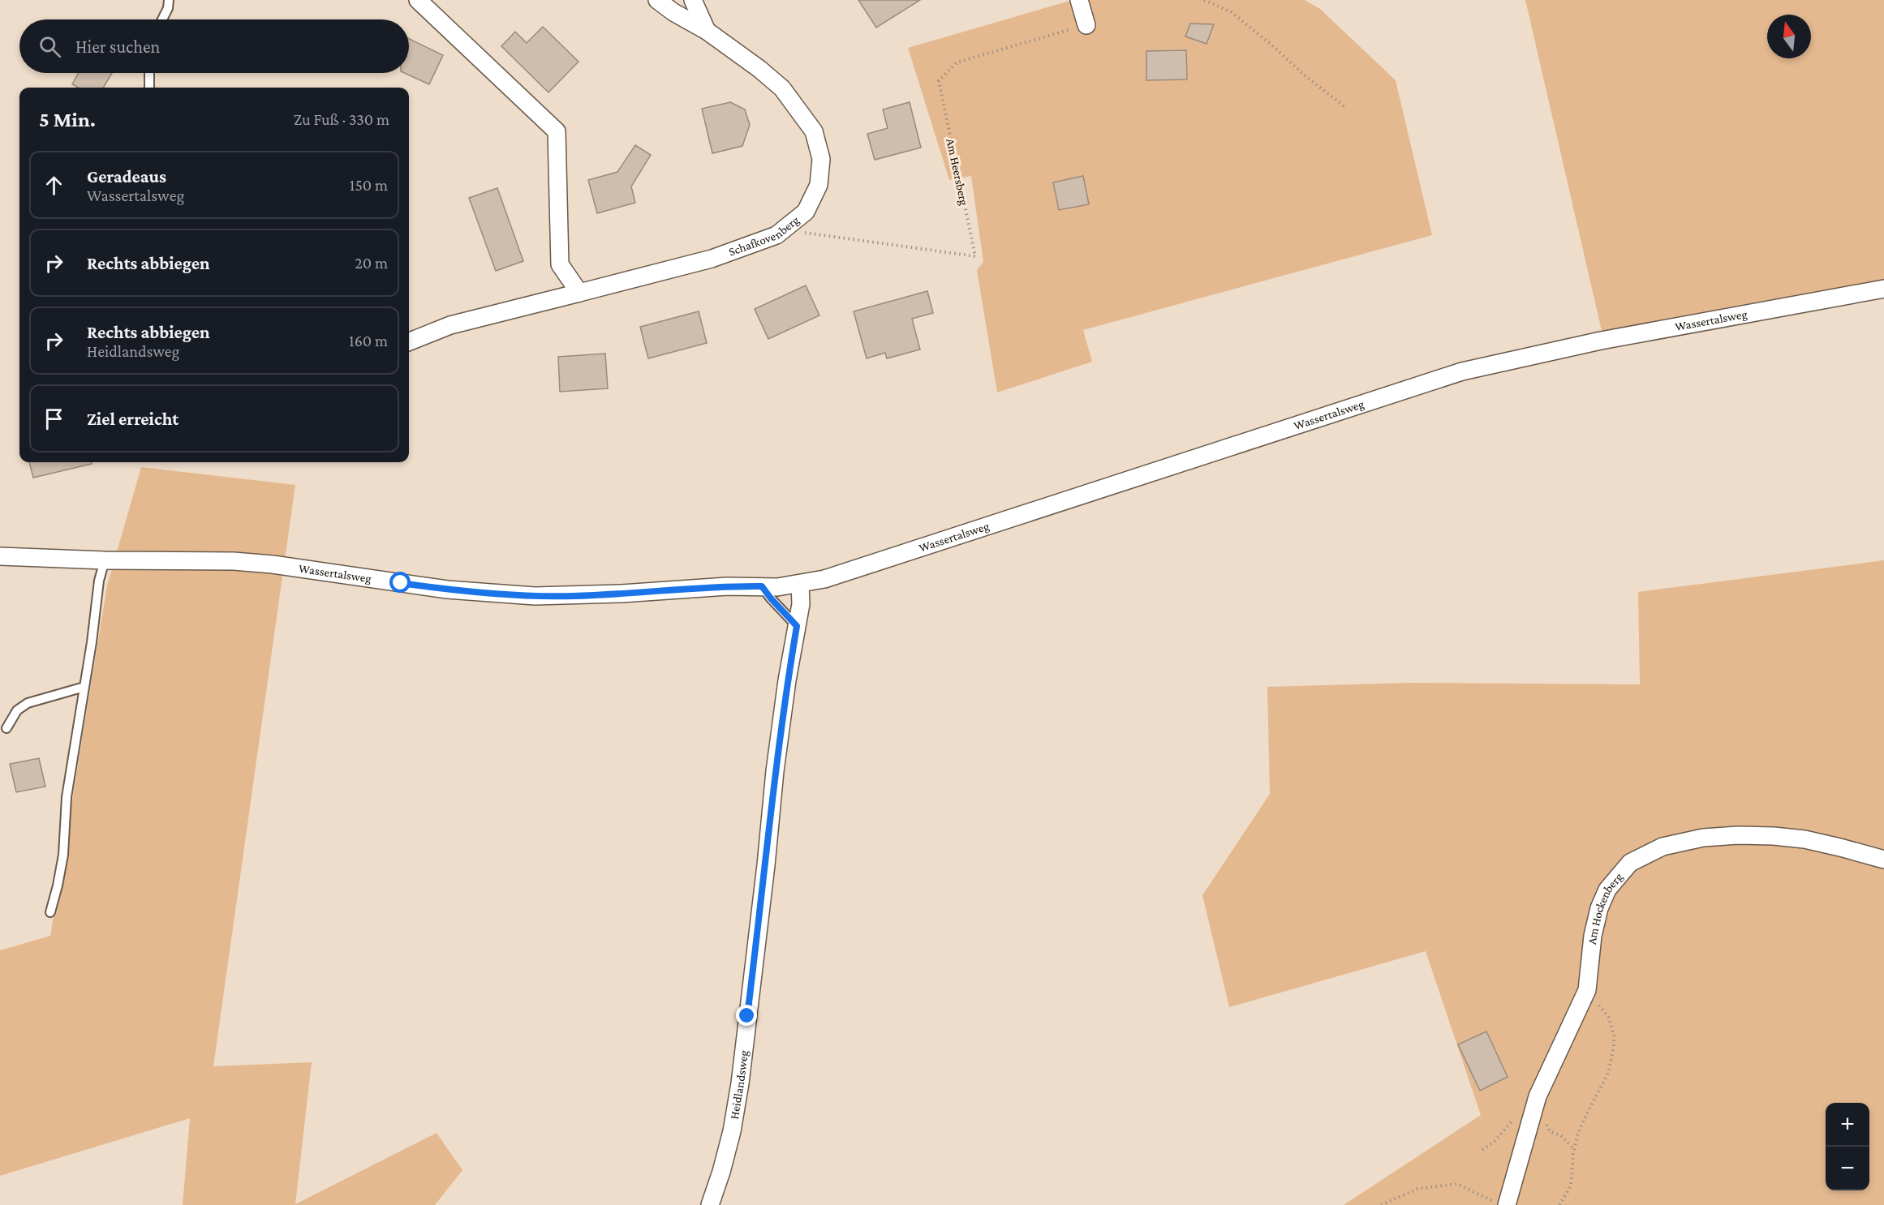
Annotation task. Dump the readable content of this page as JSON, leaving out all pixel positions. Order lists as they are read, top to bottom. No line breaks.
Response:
{"streets":{"street":["Schafkovenberg","Wassertalsweg","Am Hockenberg","Heidlandsweg"],"path":["Am Heersberg"]},"crossings":[["Am Heersberg","Schafkovenberg"],["Wassertalsweg","Heidlandsweg"]],"north":"top","page":{"search":"Hier suchen","heading":["5 Min.","Zu Fuß · 330 m"],"list":[["Geradeaus","Wassertalsweg","150 m"],["Rechts abbiegen","20 m"],["Rechts abbiegen","Heidlandsweg","160 m"],"Ziel erreicht"],"map_buttons":["+","−"]}}
